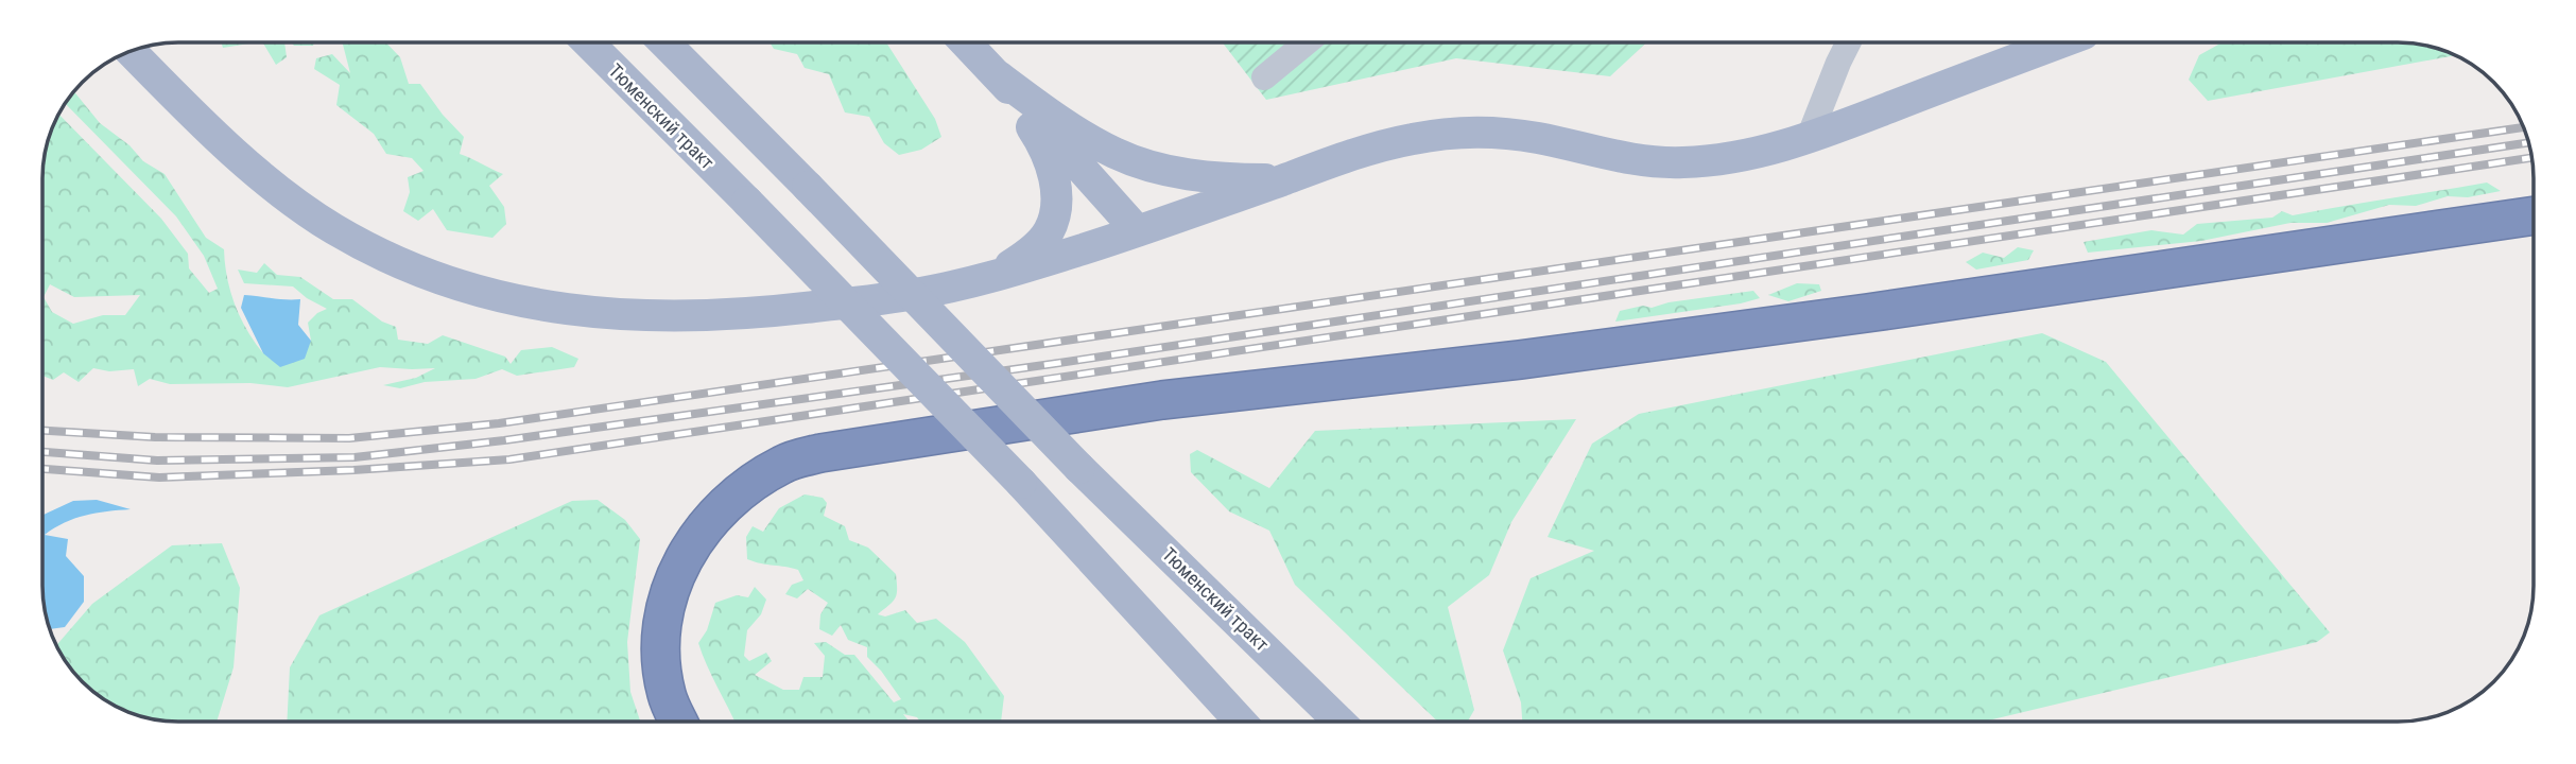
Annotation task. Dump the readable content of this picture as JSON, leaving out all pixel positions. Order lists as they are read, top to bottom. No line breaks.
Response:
{"streets":{"main road":["Тюменский тракт"]}}
